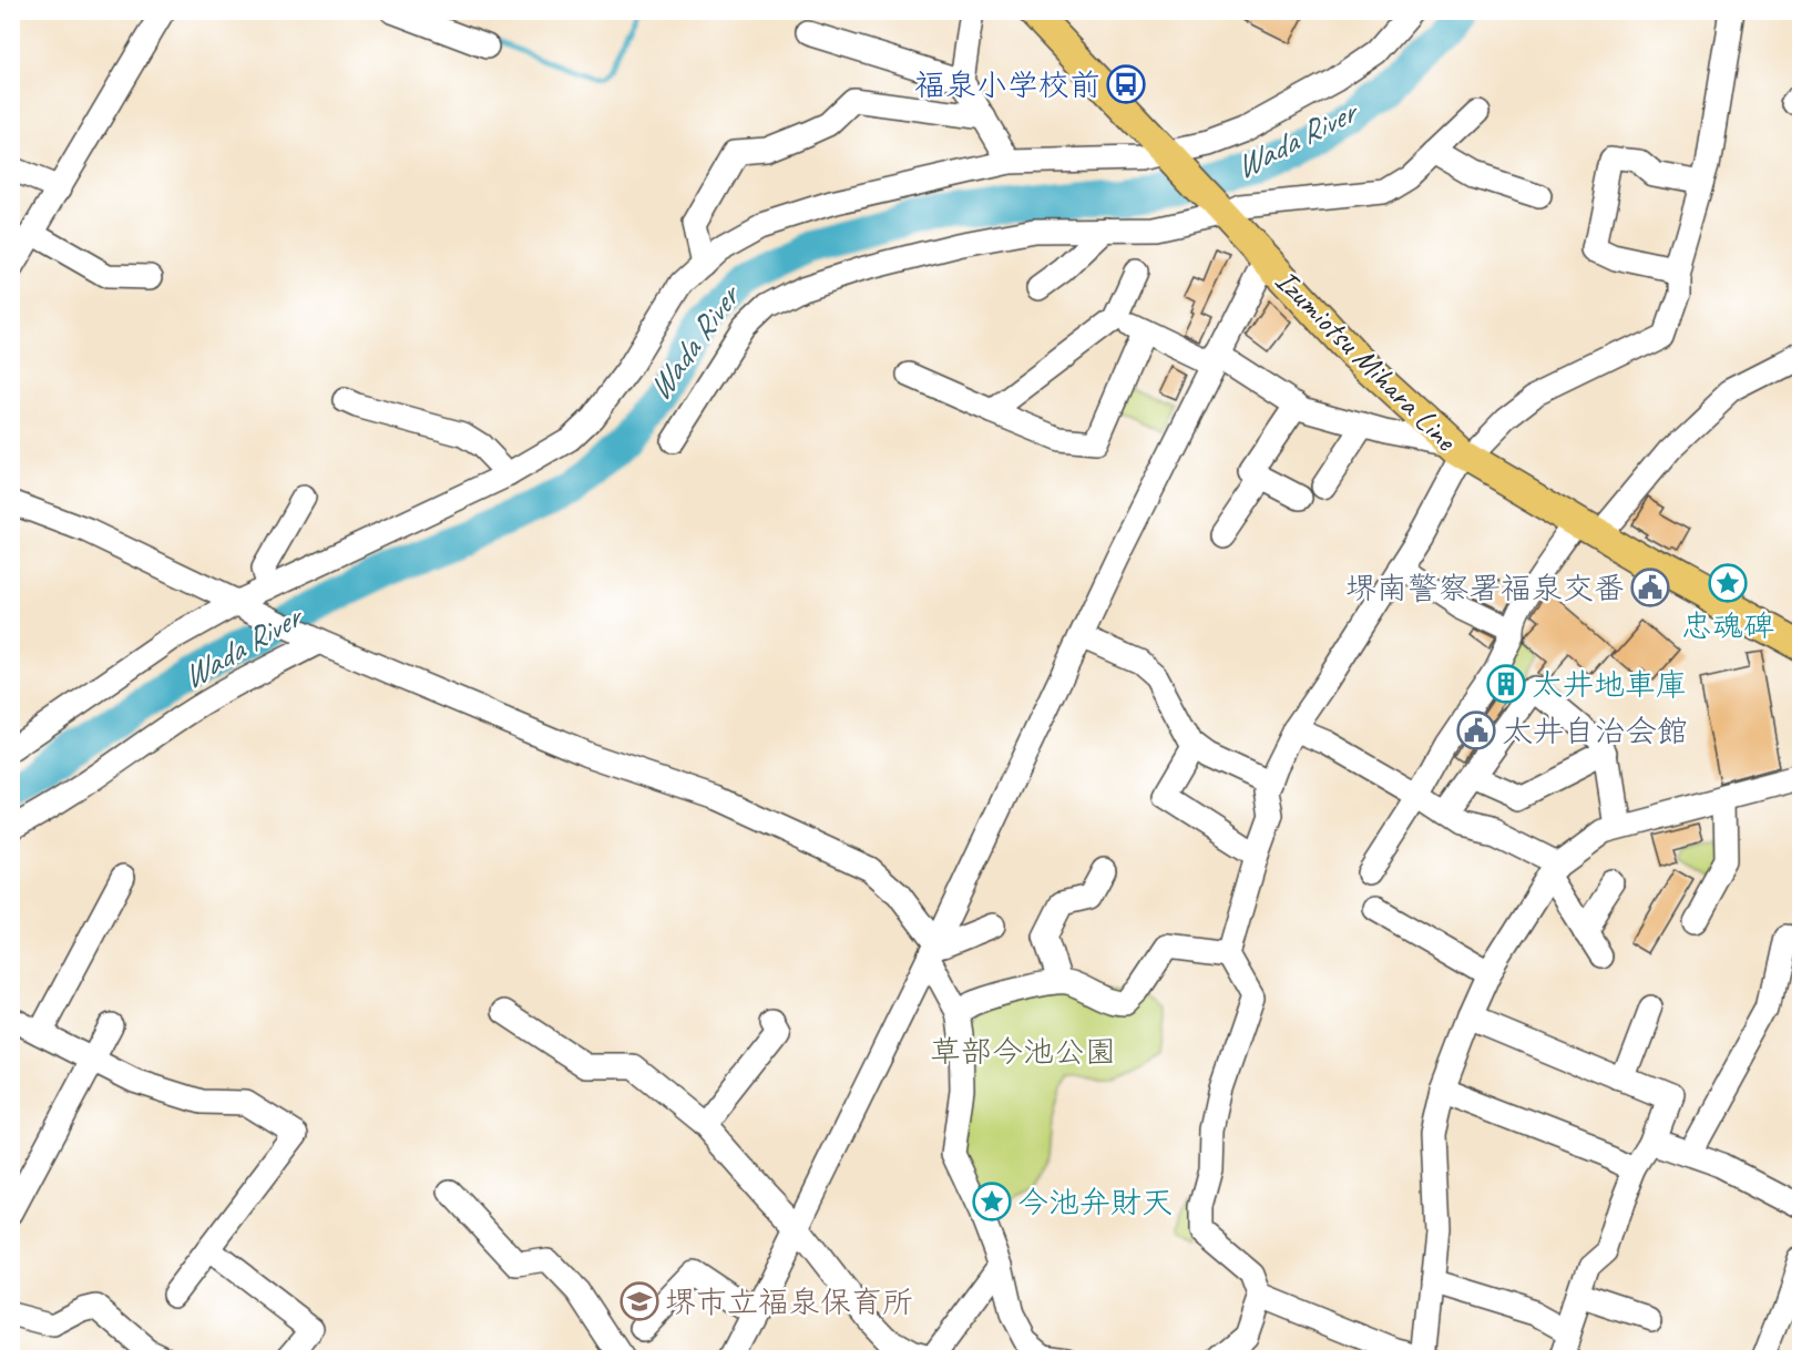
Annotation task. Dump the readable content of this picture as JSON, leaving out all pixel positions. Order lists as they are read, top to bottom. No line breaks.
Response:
{"streets":{"main road":["Izumiotsu Mihara Line"]},"water":["Wada River"],"parks":["草部今池公園"],"places":{"bus stop":["福泉小学校前"],"place":["忠魂碑","今池弁財天"],"public building":["堺南警察署福泉交番","太井自治会館"],"building":["太井地車庫"],"school or university":["堺市立福泉保育所"]}}
